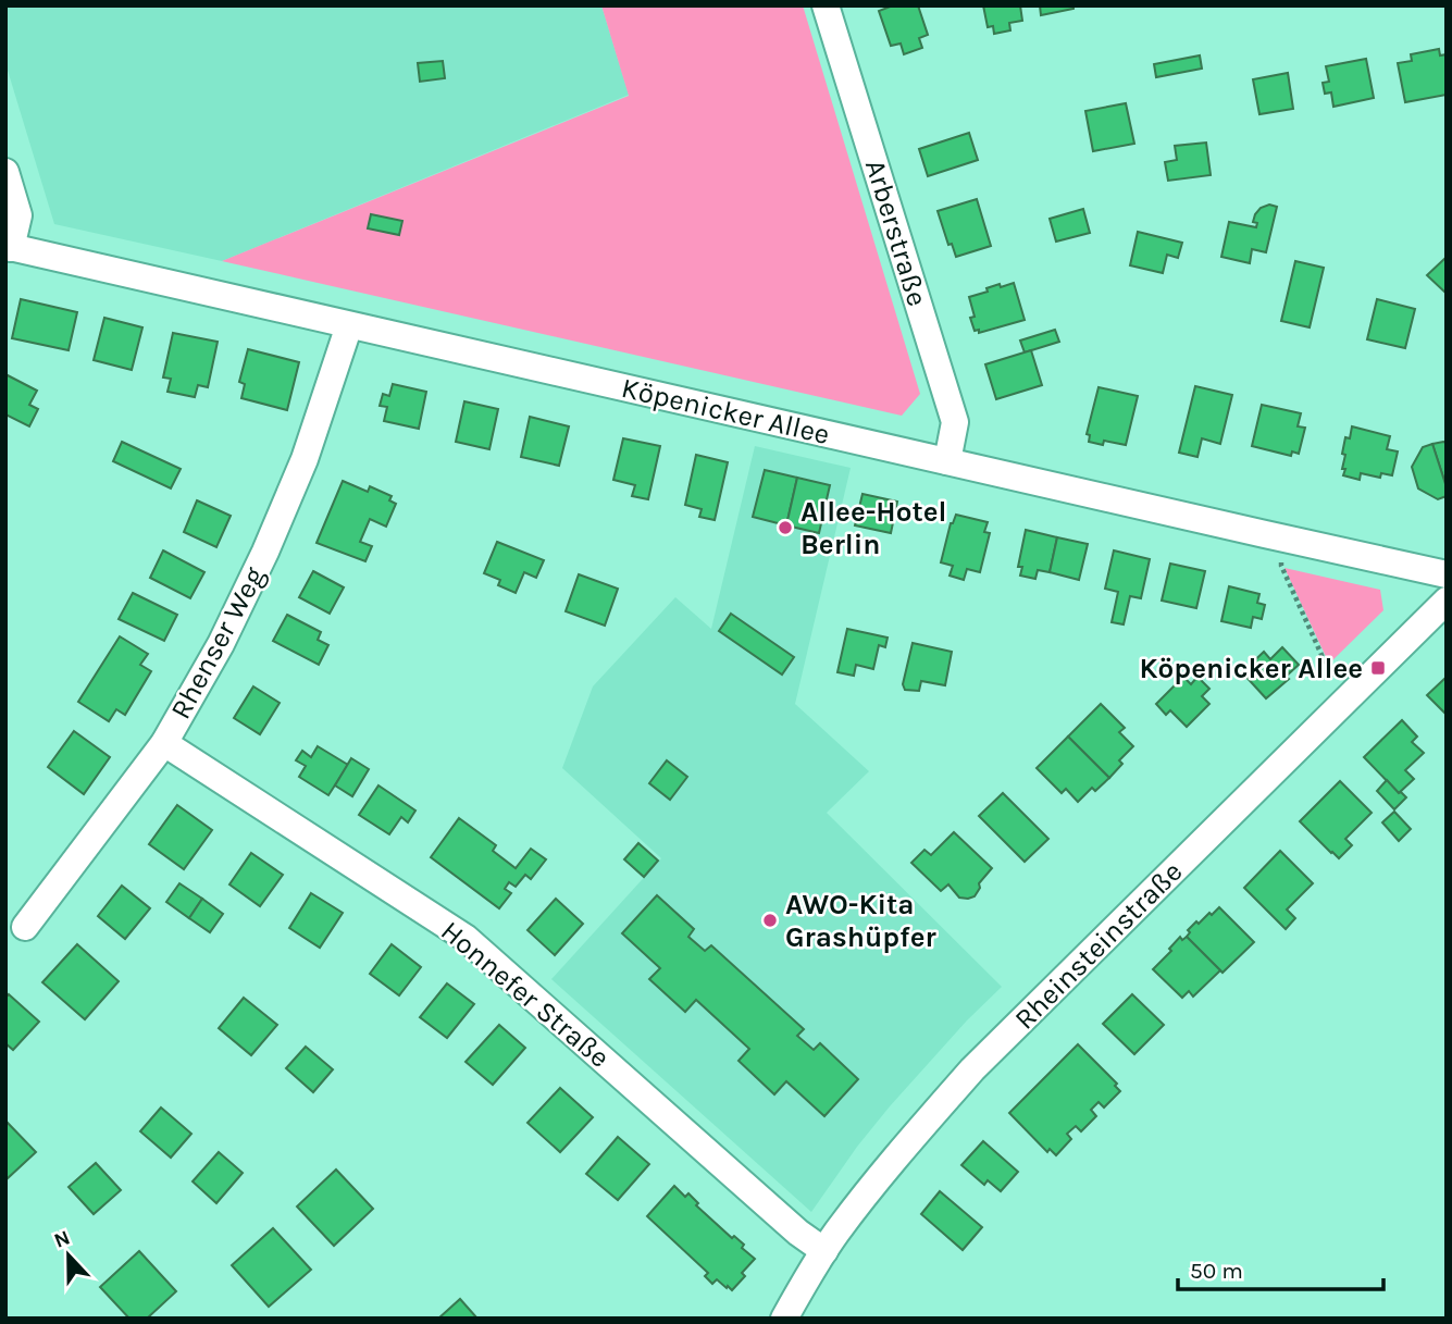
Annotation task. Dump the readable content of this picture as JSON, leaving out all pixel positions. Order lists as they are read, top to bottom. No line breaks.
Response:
{"streets":{"street":["Arberstraße","Köpenicker Allee","Rhenser Weg","Rheinsteinstraße","Honnefer Straße"]},"crossings":[["Arberstraße","Köpenicker Allee"],["Köpenicker Allee","Rhenser Weg"],["Rhenser Weg","Honnefer Straße"],["Rheinsteinstraße","Honnefer Straße"]],"places":{"other":["Allee-Hotel Berlin","AWO-Kita Grashüpfer"],"transit":["Köpenicker Allee"]},"scale_bar":"50 m","north":"top"}
